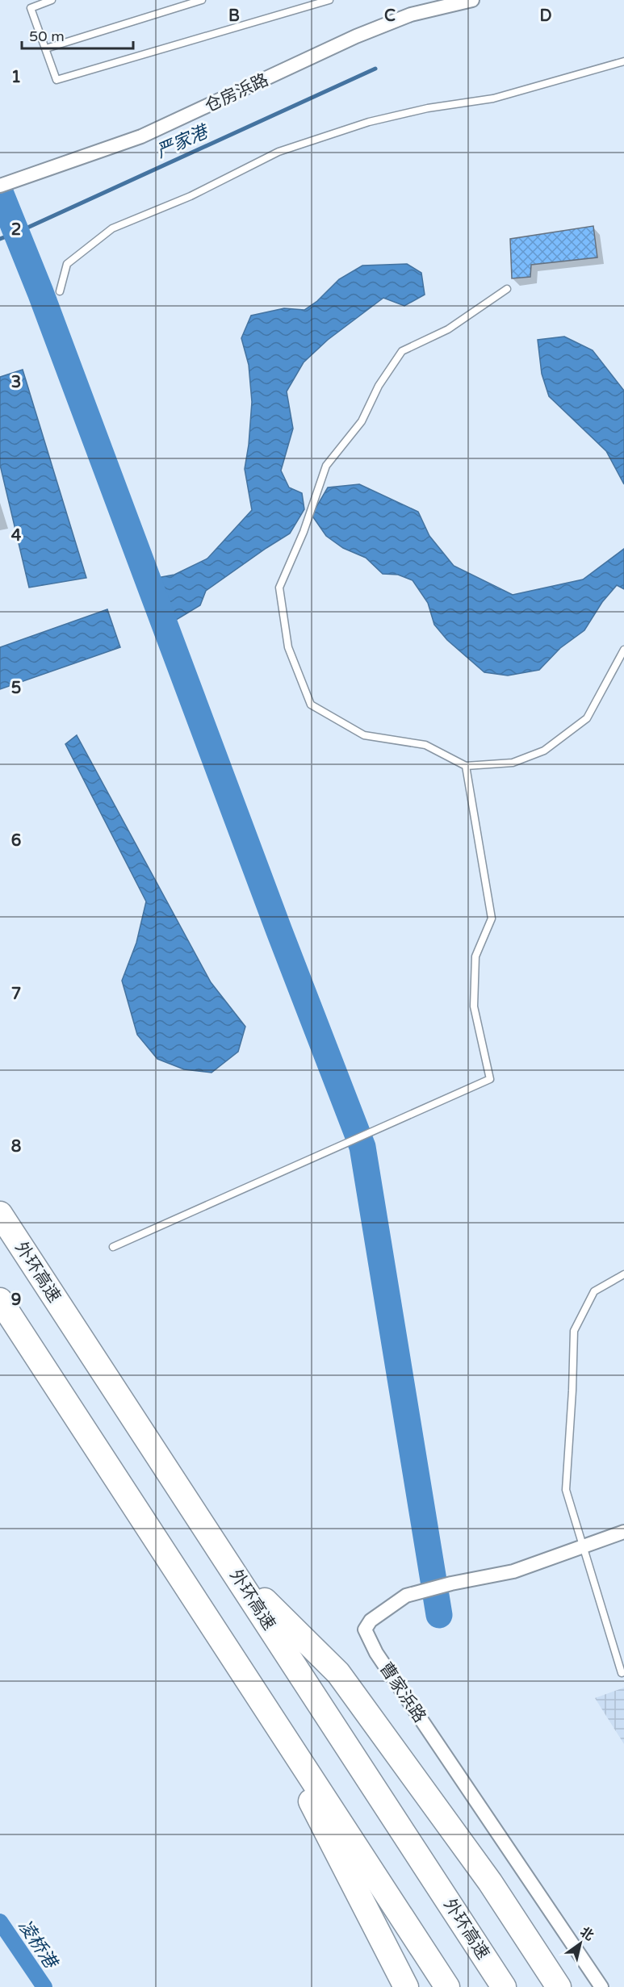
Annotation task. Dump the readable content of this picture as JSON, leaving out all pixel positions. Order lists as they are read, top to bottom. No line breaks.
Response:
{"streets":{"highway":["外环高速"],"street":["仓房浜路","曹家浜路"]},"water":["严家港","凌桥港"],"scale_bar":"50 m","north":"top right","grid":{"columns":["B","C","D"],"rows":["1","2","3","4","5","6","7","8","9"]}}
